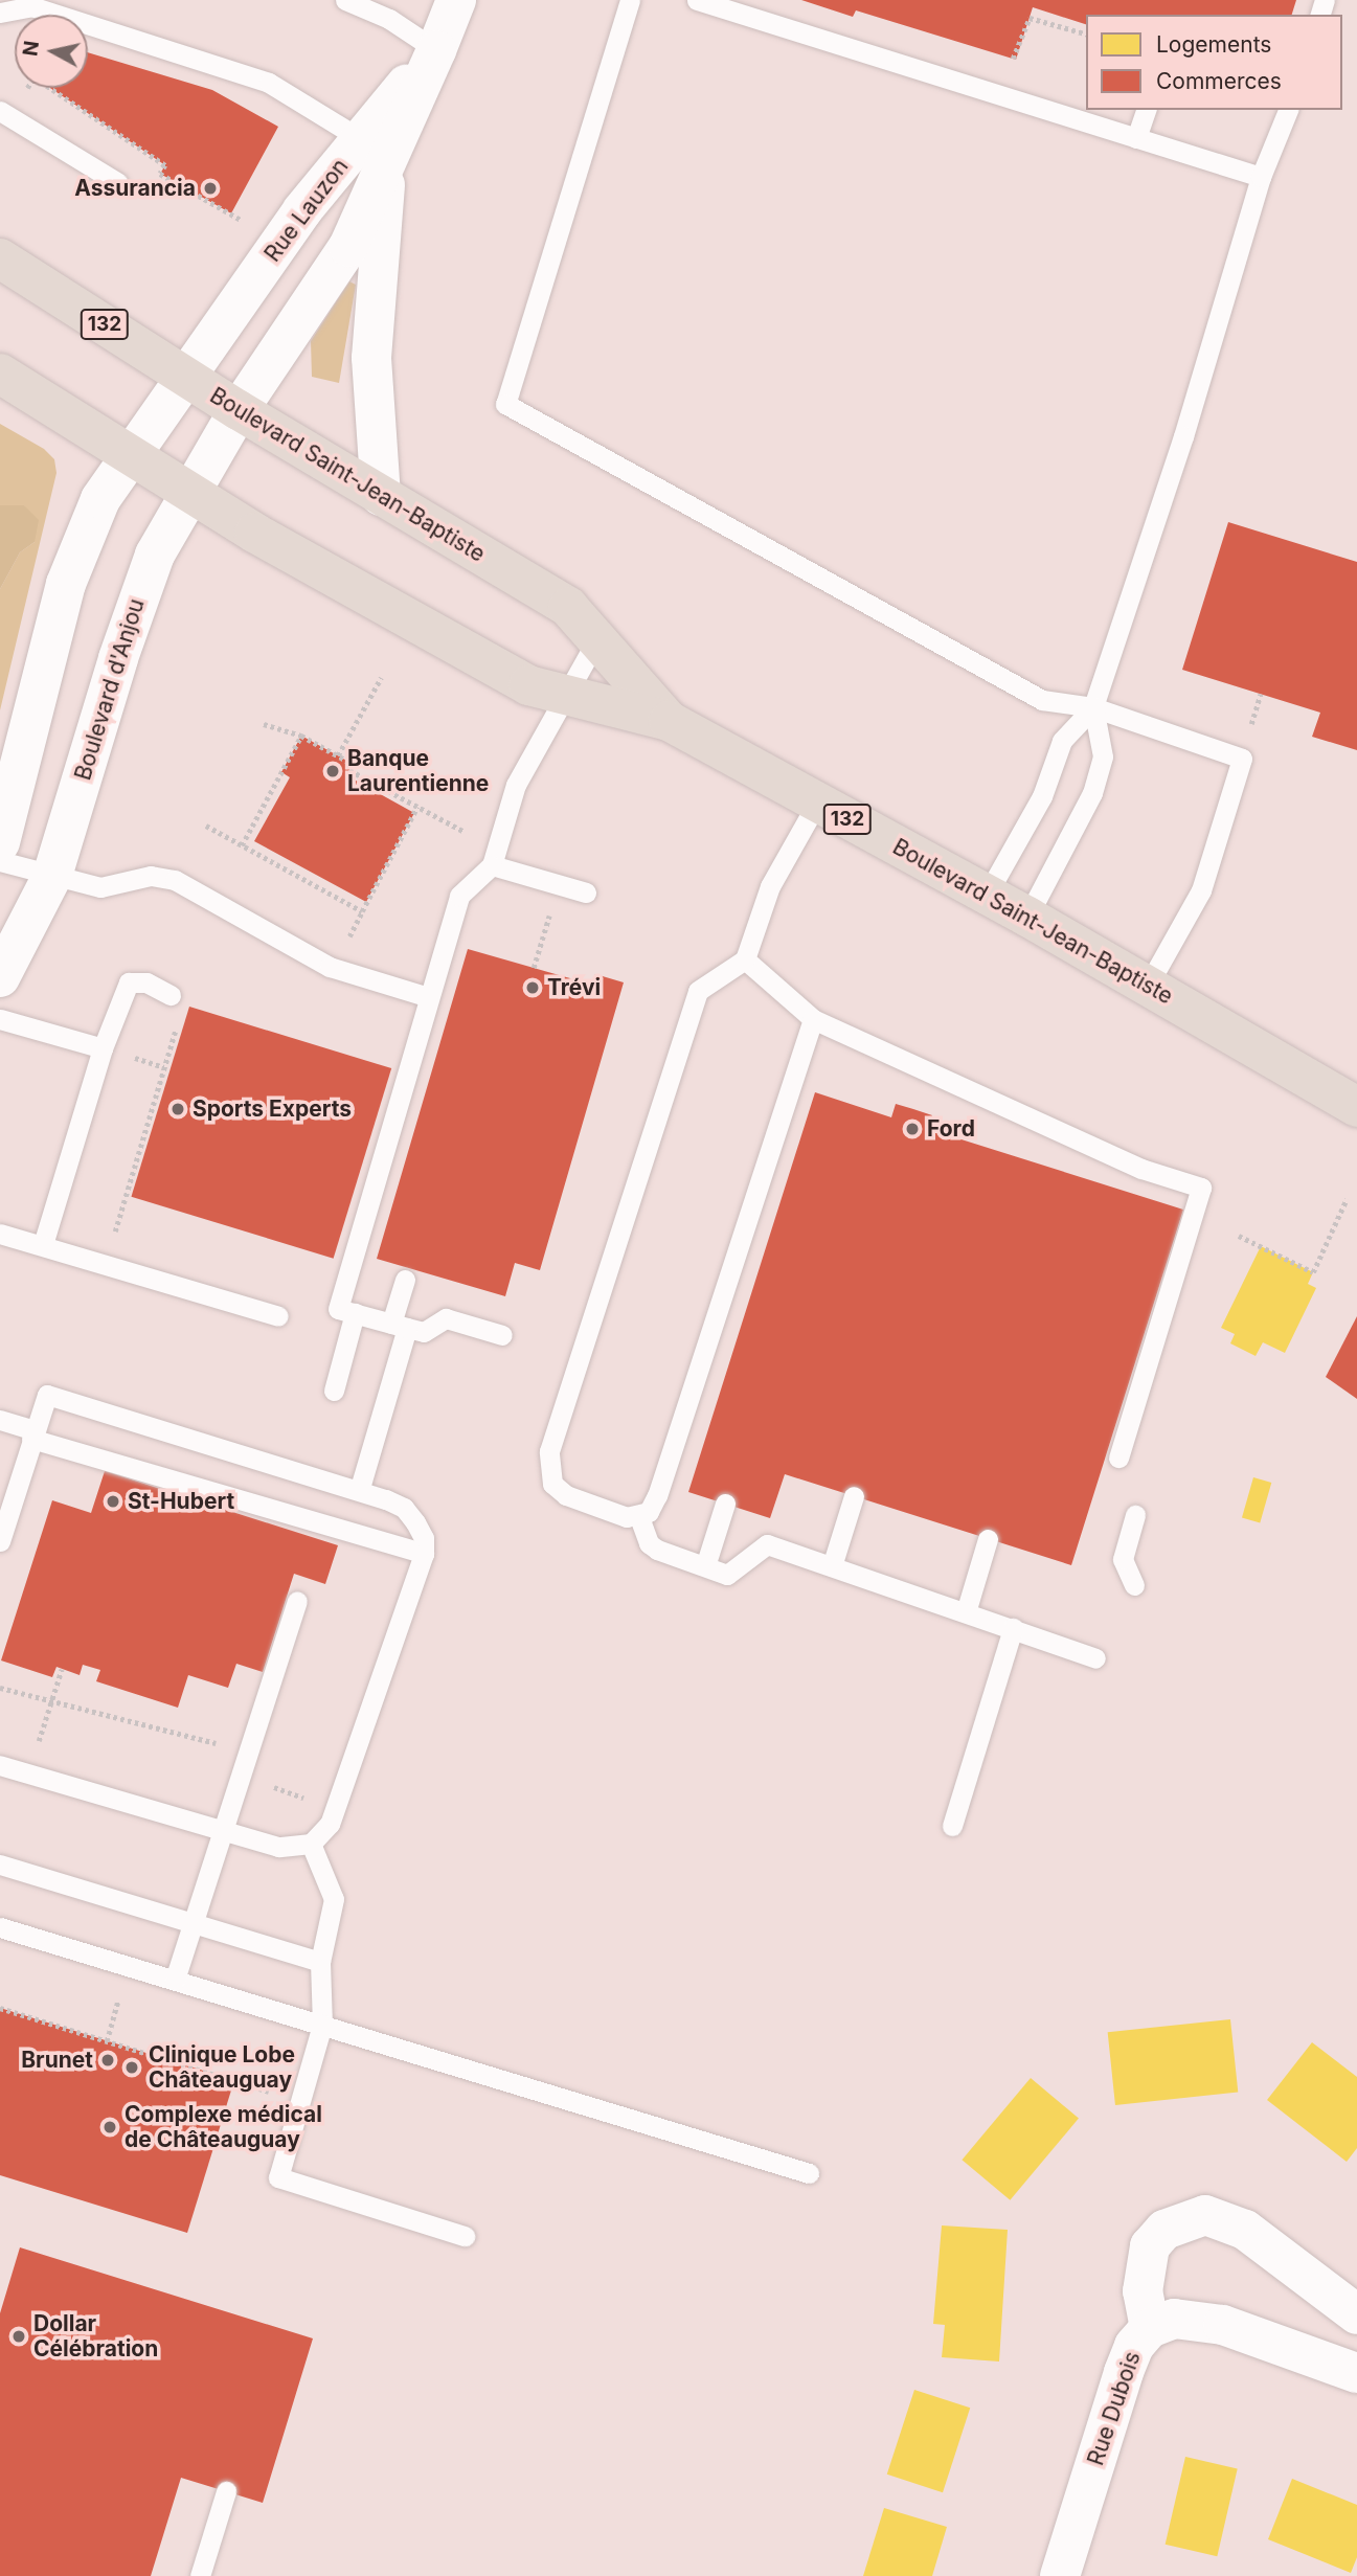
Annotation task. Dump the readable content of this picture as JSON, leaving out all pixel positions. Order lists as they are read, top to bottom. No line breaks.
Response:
{"streets":{"highway":["132","Boulevard Saint-Jean-Baptiste"],"street":["Rue Lauzon","Boulevard d'Anjou","Rue Dubois"]},"crossings":[["Rue Lauzon","Boulevard Saint-Jean-Baptiste"],["Rue Lauzon","Boulevard d'Anjou"],["Boulevard Saint-Jean-Baptiste","Boulevard d'Anjou"]],"places":["Assurancia","Banque Laurentienne","Trévi","Sports Experts","Ford","St-Hubert","Brunet","Clinique Lobe Châteauguay","Complexe médical de Châteauguay","Dollar Célébration"],"legend":["Logements","Commerces"],"north":"left"}
